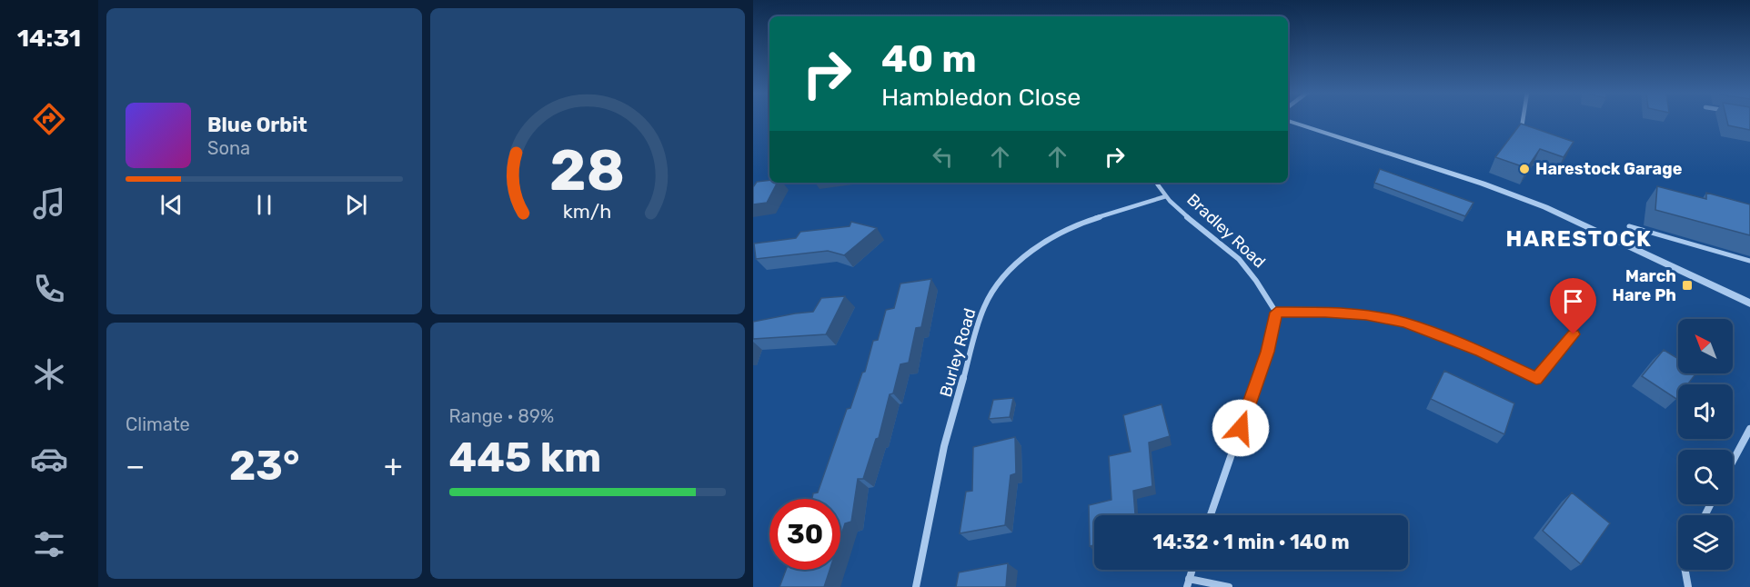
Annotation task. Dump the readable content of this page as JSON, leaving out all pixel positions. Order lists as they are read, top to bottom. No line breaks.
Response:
{"streets":{"street":["Bradley Road","Burley Road"]},"crossings":[["Bradley Road","Burley Road"]],"districts":["HARESTOCK"],"places":{"other":["Harestock Garage"],"transit":["March Hare Ph"]},"north":"top left","page":{"tabs":"14:31","turn":["40 m","Hambledon Close"],"song":["Blue Orbit","Sona"],"tile":["Climate",["Range · 89%","445 km"]],"heat":["−","23°","+"],"limit":"30","trip":"14:32 · 1 min · 140 m","gauge":["28","km/h"]}}
